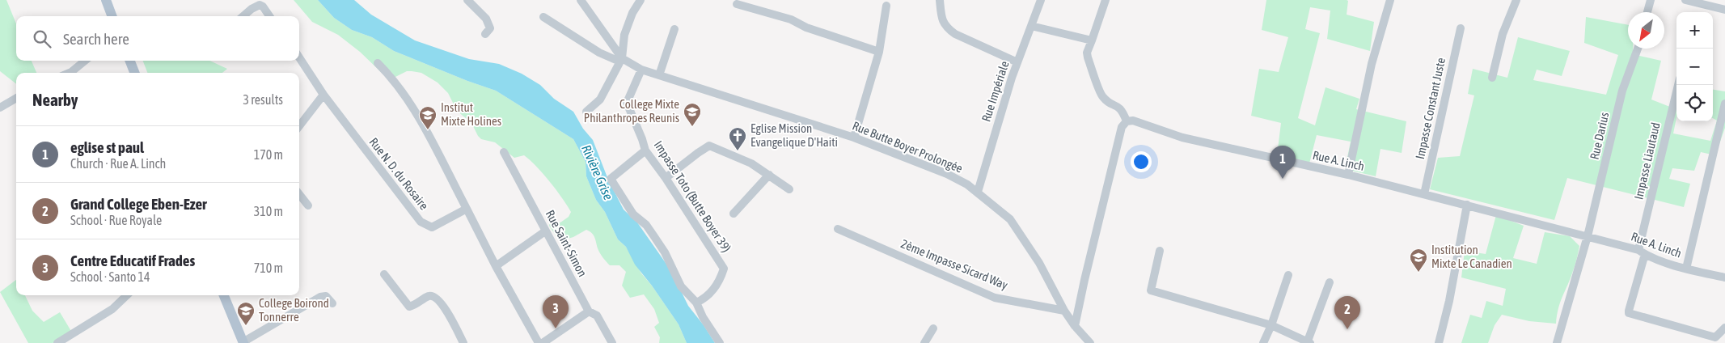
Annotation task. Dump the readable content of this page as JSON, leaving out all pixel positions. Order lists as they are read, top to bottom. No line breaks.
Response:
{"streets":{"street":["Rue Impériale","Impasse Constant Juste","Rue Darius","Rue Butte Boyer Prolongée","Rue A. Linch","Impasse Liautaud","Rue N. D. du Rosaire","Impasse Toto (Butte Boyer 39)","Rue Saint-Simon","2ème Impasse Sicard Way"]},"crossings":[["Rue Impériale","Rue Butte Boyer Prolongée"],["Impasse Constant Juste","Rue A. Linch"],["Rue Darius","Rue A. Linch"],["Rue Butte Boyer Prolongée","Impasse Toto (Butte Boyer 39)"],["Rue Butte Boyer Prolongée","2ème Impasse Sicard Way"],["Rue A. Linch","Impasse Liautaud"]],"water":["Rivière Grise"],"places":{"school or university":["College Mixte Philanthropes Reunis","Institut Mixte Holines","Institution Mixte Le Canadien","College Boirond Tonnerre"],"church":["Eglise Mission Evangelique D'Haiti"]},"north":"bottom left","page":{"map_buttons":["+","−"],"search":"Search here","heading":["Nearby","3 results"],"list":[{"mark":"1","name":"eglise st paul","note":"Church · Rue A. Linch","value":"170 m"},{"mark":"2","name":"Grand College Eben-Ezer","note":"School · Rue Royale","value":"310 m"},{"mark":"3","name":"Centre Educatif Frades","note":"School · Santo 14","value":"710 m"}],"pins":["1","3","2"]}}
